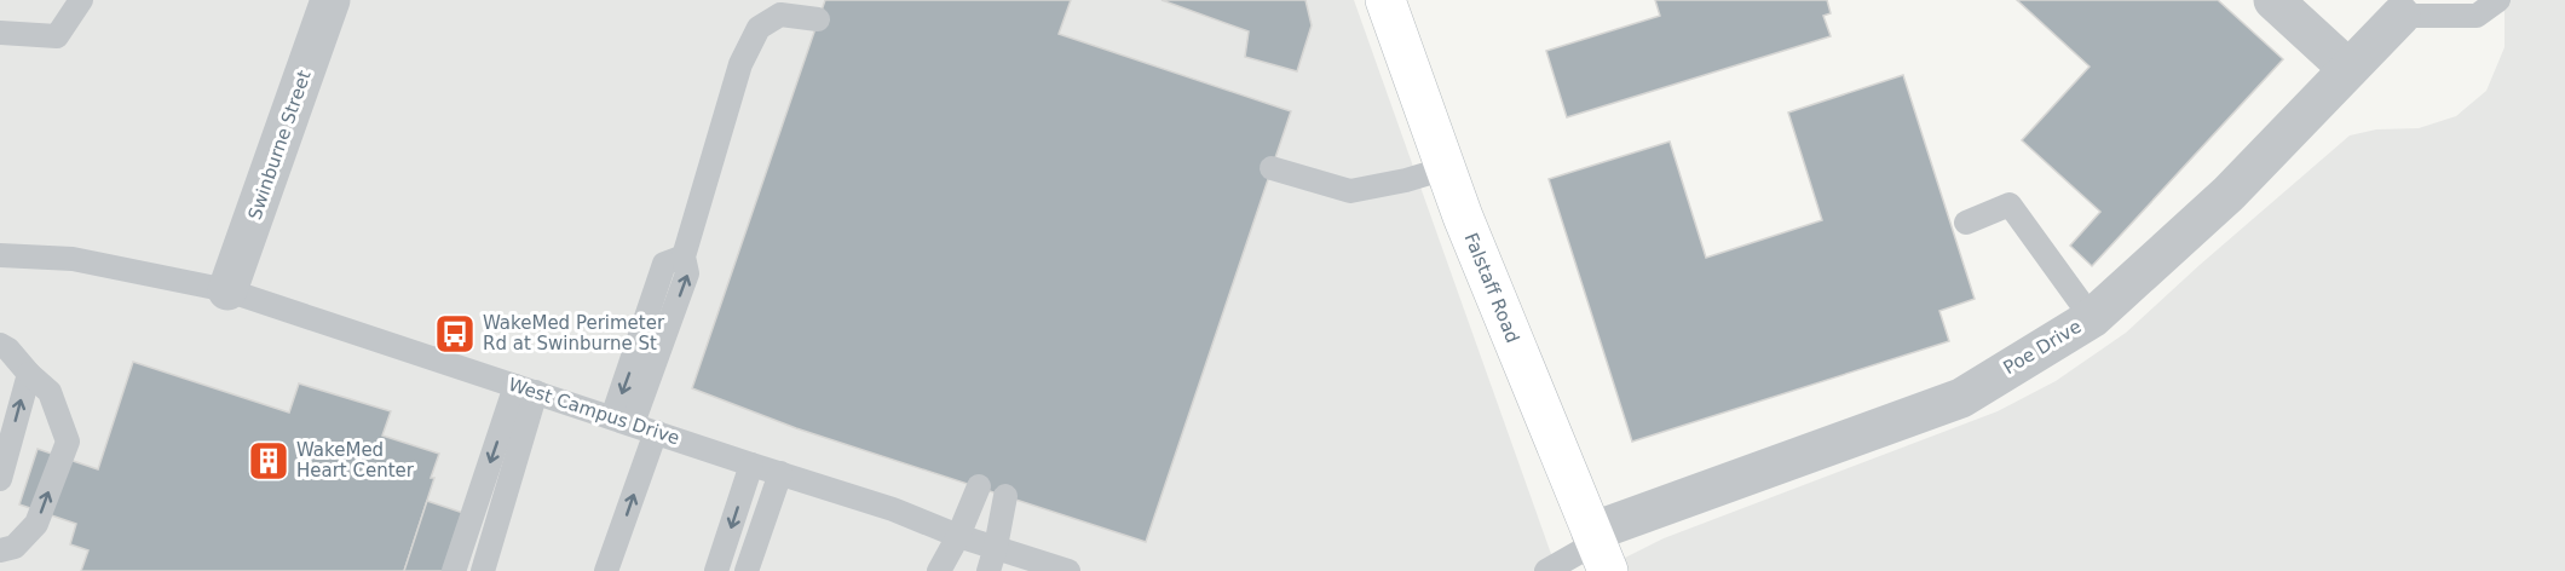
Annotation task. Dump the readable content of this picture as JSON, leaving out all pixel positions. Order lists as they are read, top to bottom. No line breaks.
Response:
{"streets":{"street":["Swinburne Street","Falstaff Road","Poe Drive"],"lane":["West Campus Drive"]},"crossings":[["Swinburne Street","West Campus Drive"],["Falstaff Road","Poe Drive"]],"places":{"bus stop":["WakeMed Perimeter Rd at Swinburne St"],"building":["WakeMed Heart Center"]}}
